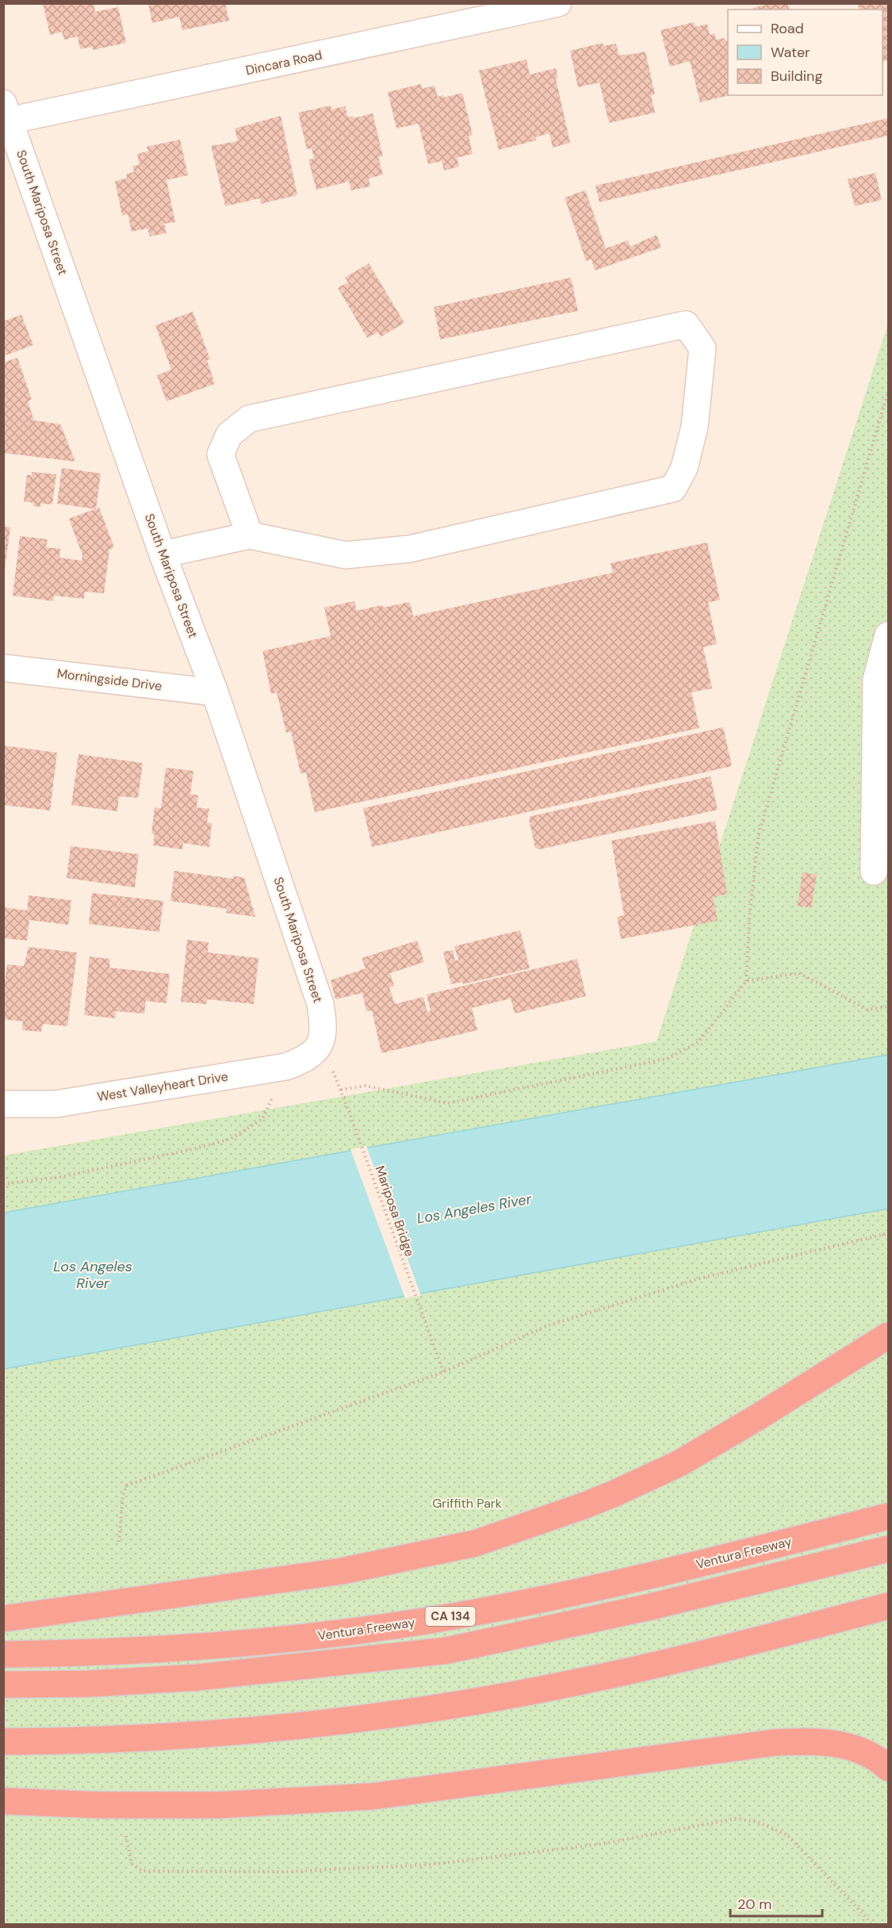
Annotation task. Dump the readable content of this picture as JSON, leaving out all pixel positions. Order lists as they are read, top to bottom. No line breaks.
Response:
{"streets":{"highway":["Ventura Freeway","CA 134"],"street":["Dincara Road","South Mariposa Street","Morningside Drive","West Valleyheart Drive"],"path":["Mariposa Bridge"]},"crossings":[["Dincara Road","South Mariposa Street"],["South Mariposa Street","Morningside Drive"],["South Mariposa Street","West Valleyheart Drive"],["South Mariposa Street","Mariposa Bridge"],["West Valleyheart Drive","Mariposa Bridge"]],"water":["Los Angeles River"],"parks":["Griffith Park"],"legend":["Road","Water","Building"],"scale_bar":"20 m"}
